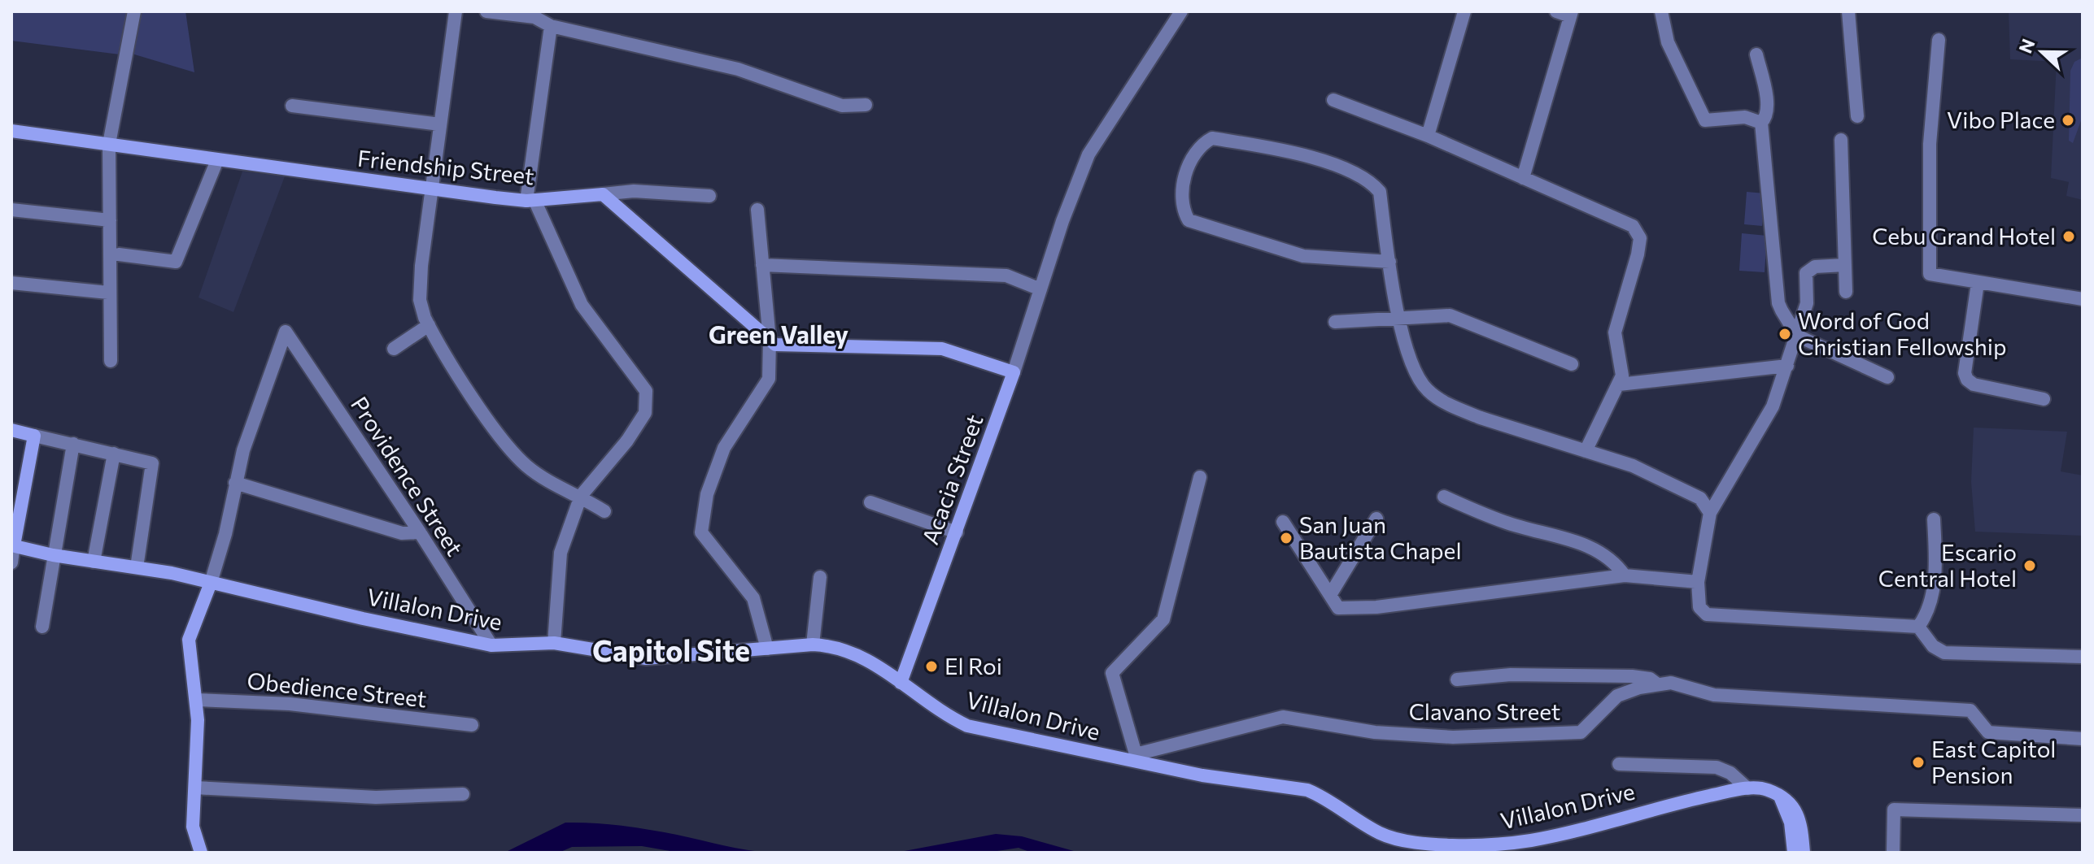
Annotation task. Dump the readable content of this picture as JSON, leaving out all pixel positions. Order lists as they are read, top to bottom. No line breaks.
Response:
{"streets":{"street":["Friendship Street","Providence Street","Acacia Street","Villalon Drive","Obedience Street","Clavano Street"]},"crossings":[["Providence Street","Villalon Drive"],["Acacia Street","Villalon Drive"],["Villalon Drive","Clavano Street"]],"districts":["Green Valley","Capitol Site"],"places":["Vibo Place","Cebu Grand Hotel","Word of God Christian Fellowship","San Juan Bautista Chapel","Escario Central Hotel","El Roi","East Capitol Pension"],"north":"left"}
